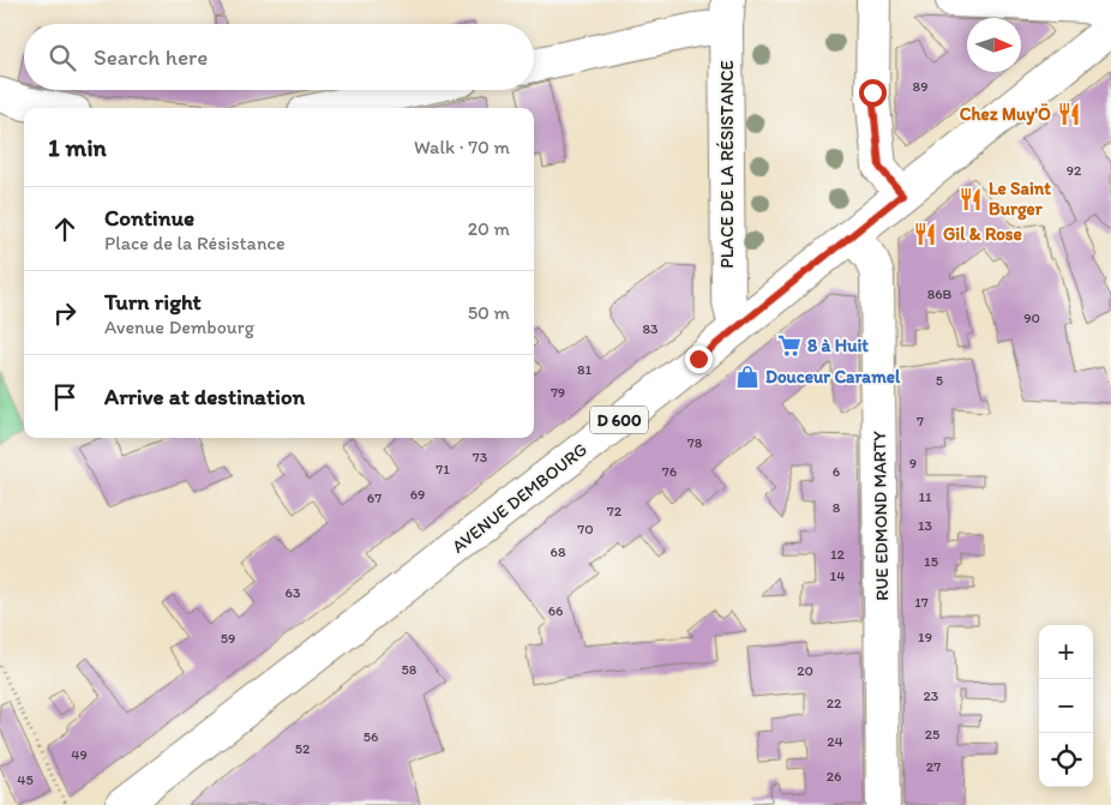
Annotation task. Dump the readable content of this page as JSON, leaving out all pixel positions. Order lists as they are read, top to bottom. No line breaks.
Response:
{"streets":{"street":["PLACE DE LA RÉSISTANCE","D 600","AVENUE DEMBOURG","RUE EDMOND MARTY"]},"crossings":[["PLACE DE LA RÉSISTANCE","AVENUE DEMBOURG"],["AVENUE DEMBOURG","RUE EDMOND MARTY"]],"places":{"restaurant":["Chez Muy'Ö","Le Saint Burger","Gil & Rose"],"supermarket":["8 à Huit"],"shop":["Douceur Caramel"]},"house_numbers":["89","92","86B","90","83","81","5","79","7","78","73","9","71","76","6","69","11","67","8","72","13","70","68","12","15","14","63","17","66","19","59","58","20","23","22","25","56","24","52","49","27","26","45"],"north":"right","page":{"search":"Search here","heading":["1 min","Walk · 70 m"],"list":[["Continue","Place de la Résistance","20 m"],["Turn right","Avenue Dembourg","50 m"],"Arrive at destination"],"map_buttons":["+","−"]}}
